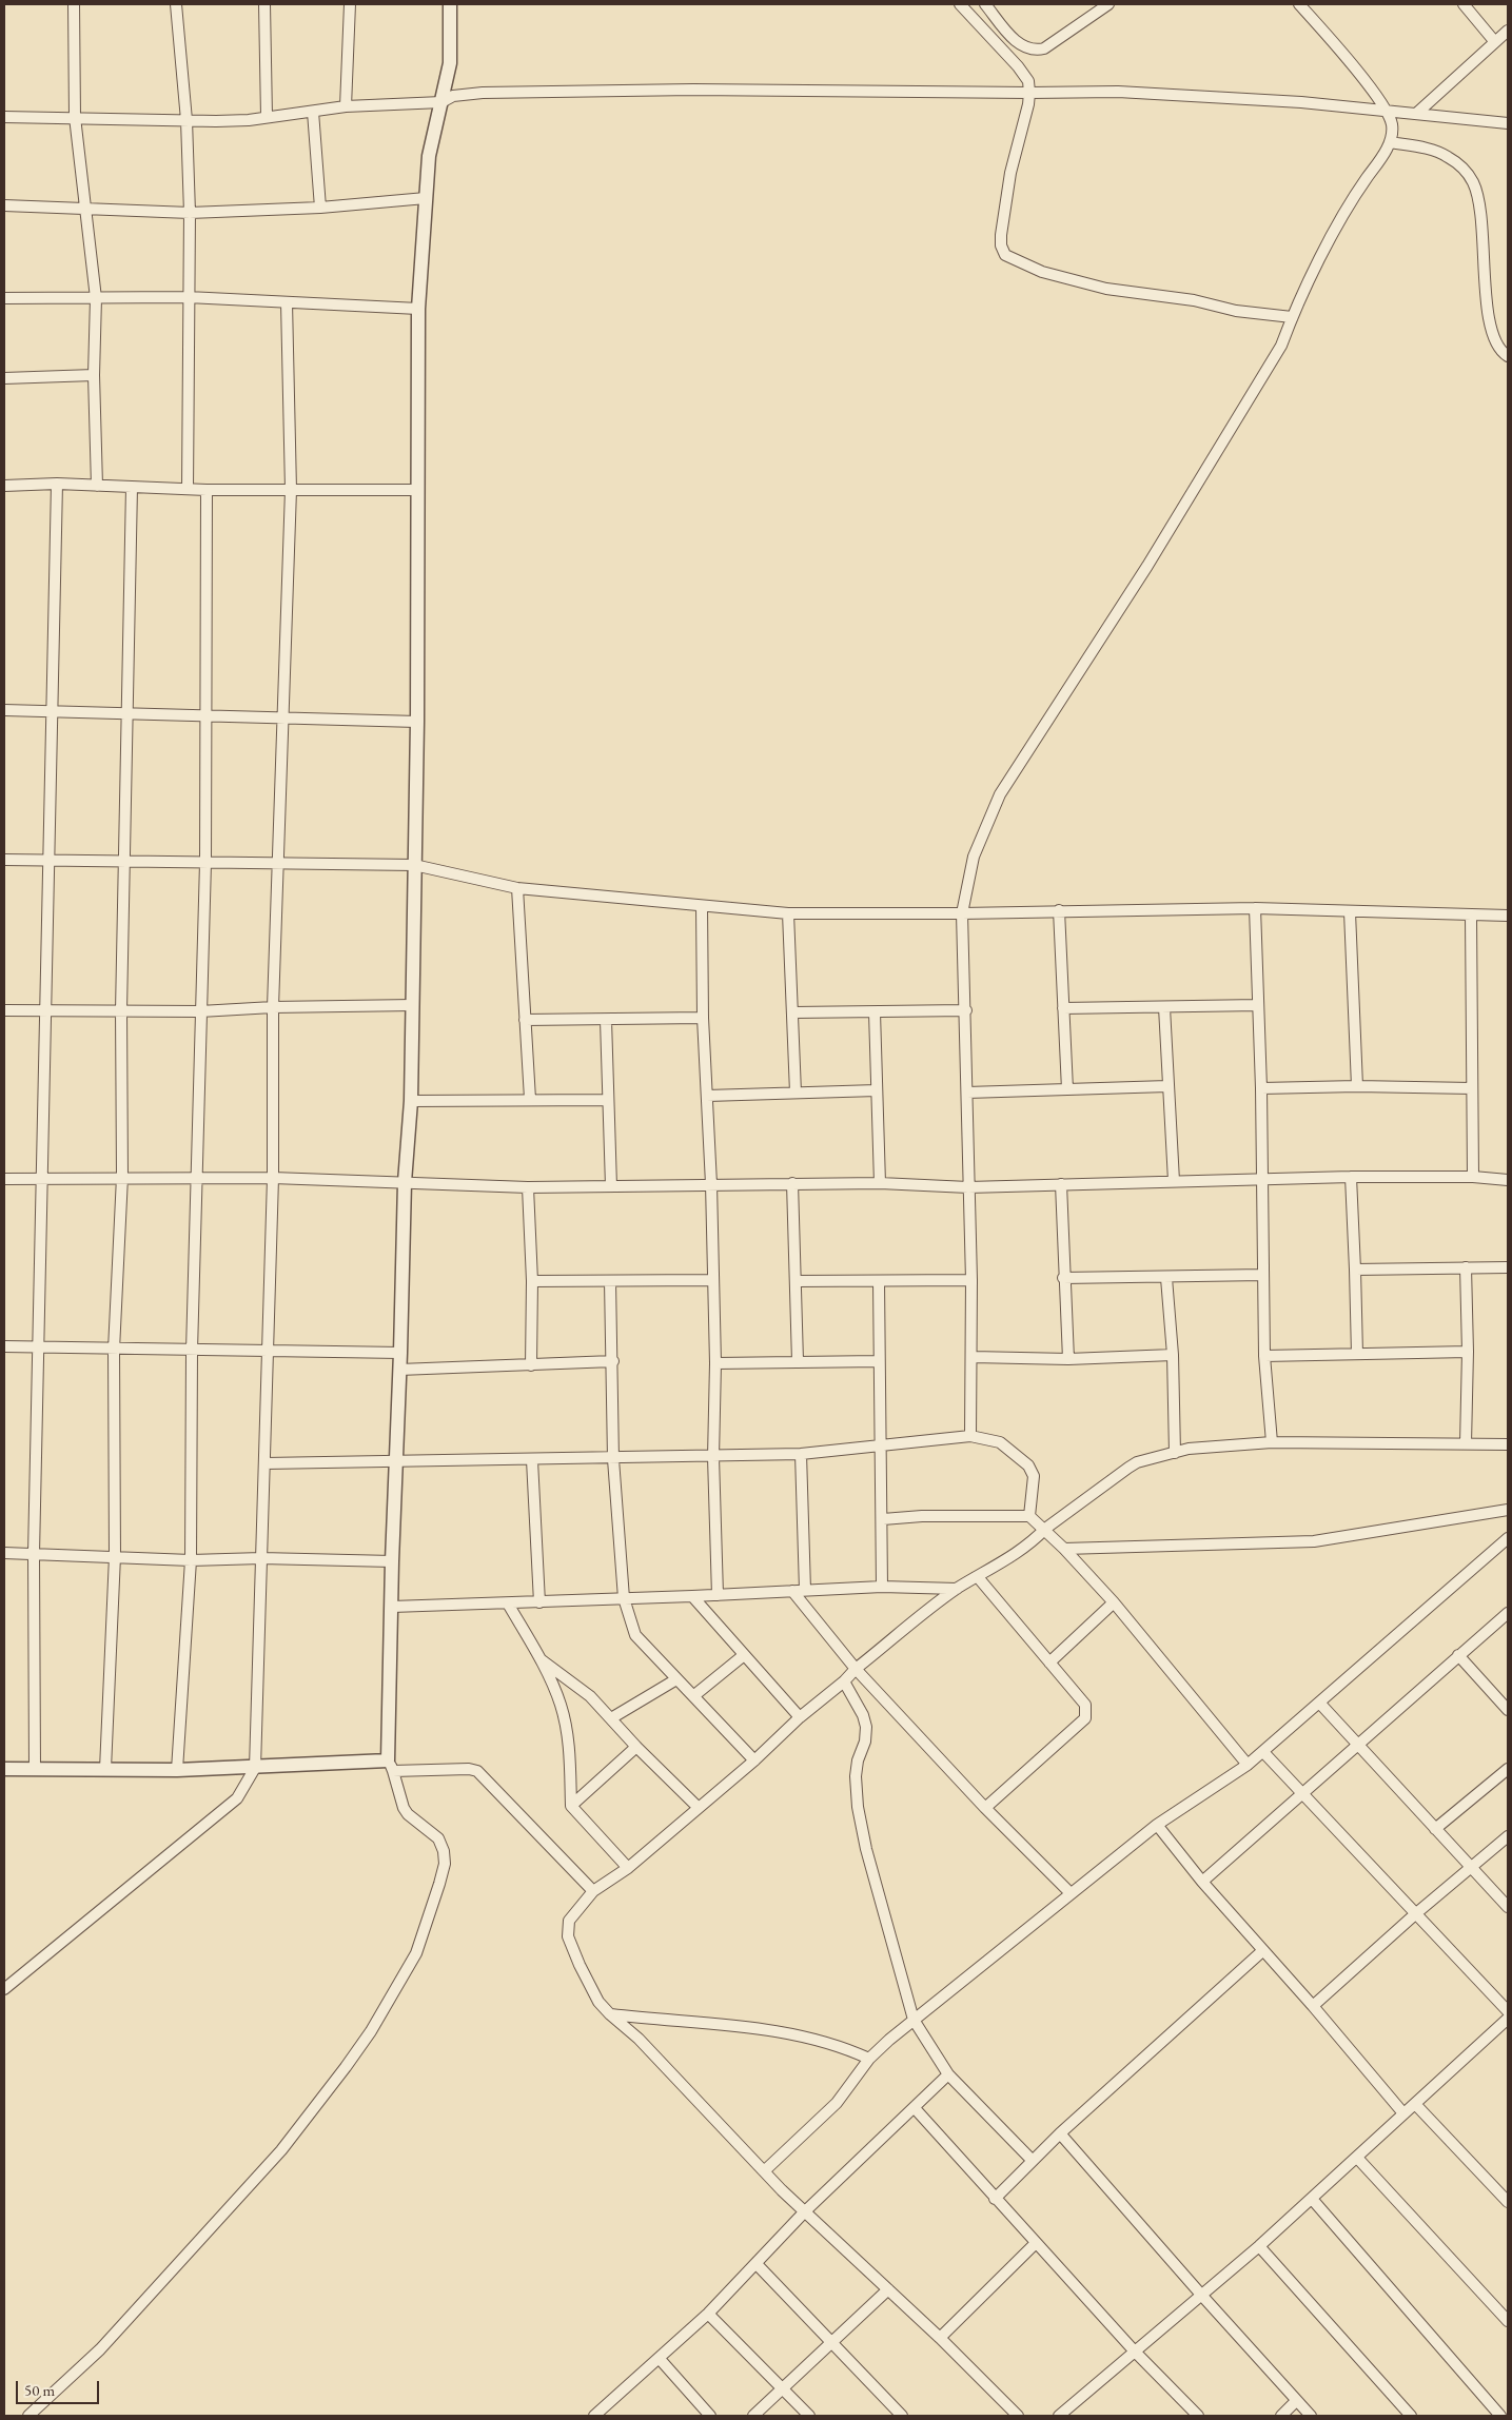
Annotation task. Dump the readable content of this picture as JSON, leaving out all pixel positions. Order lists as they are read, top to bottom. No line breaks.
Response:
{"scale_bar":"50 m"}
